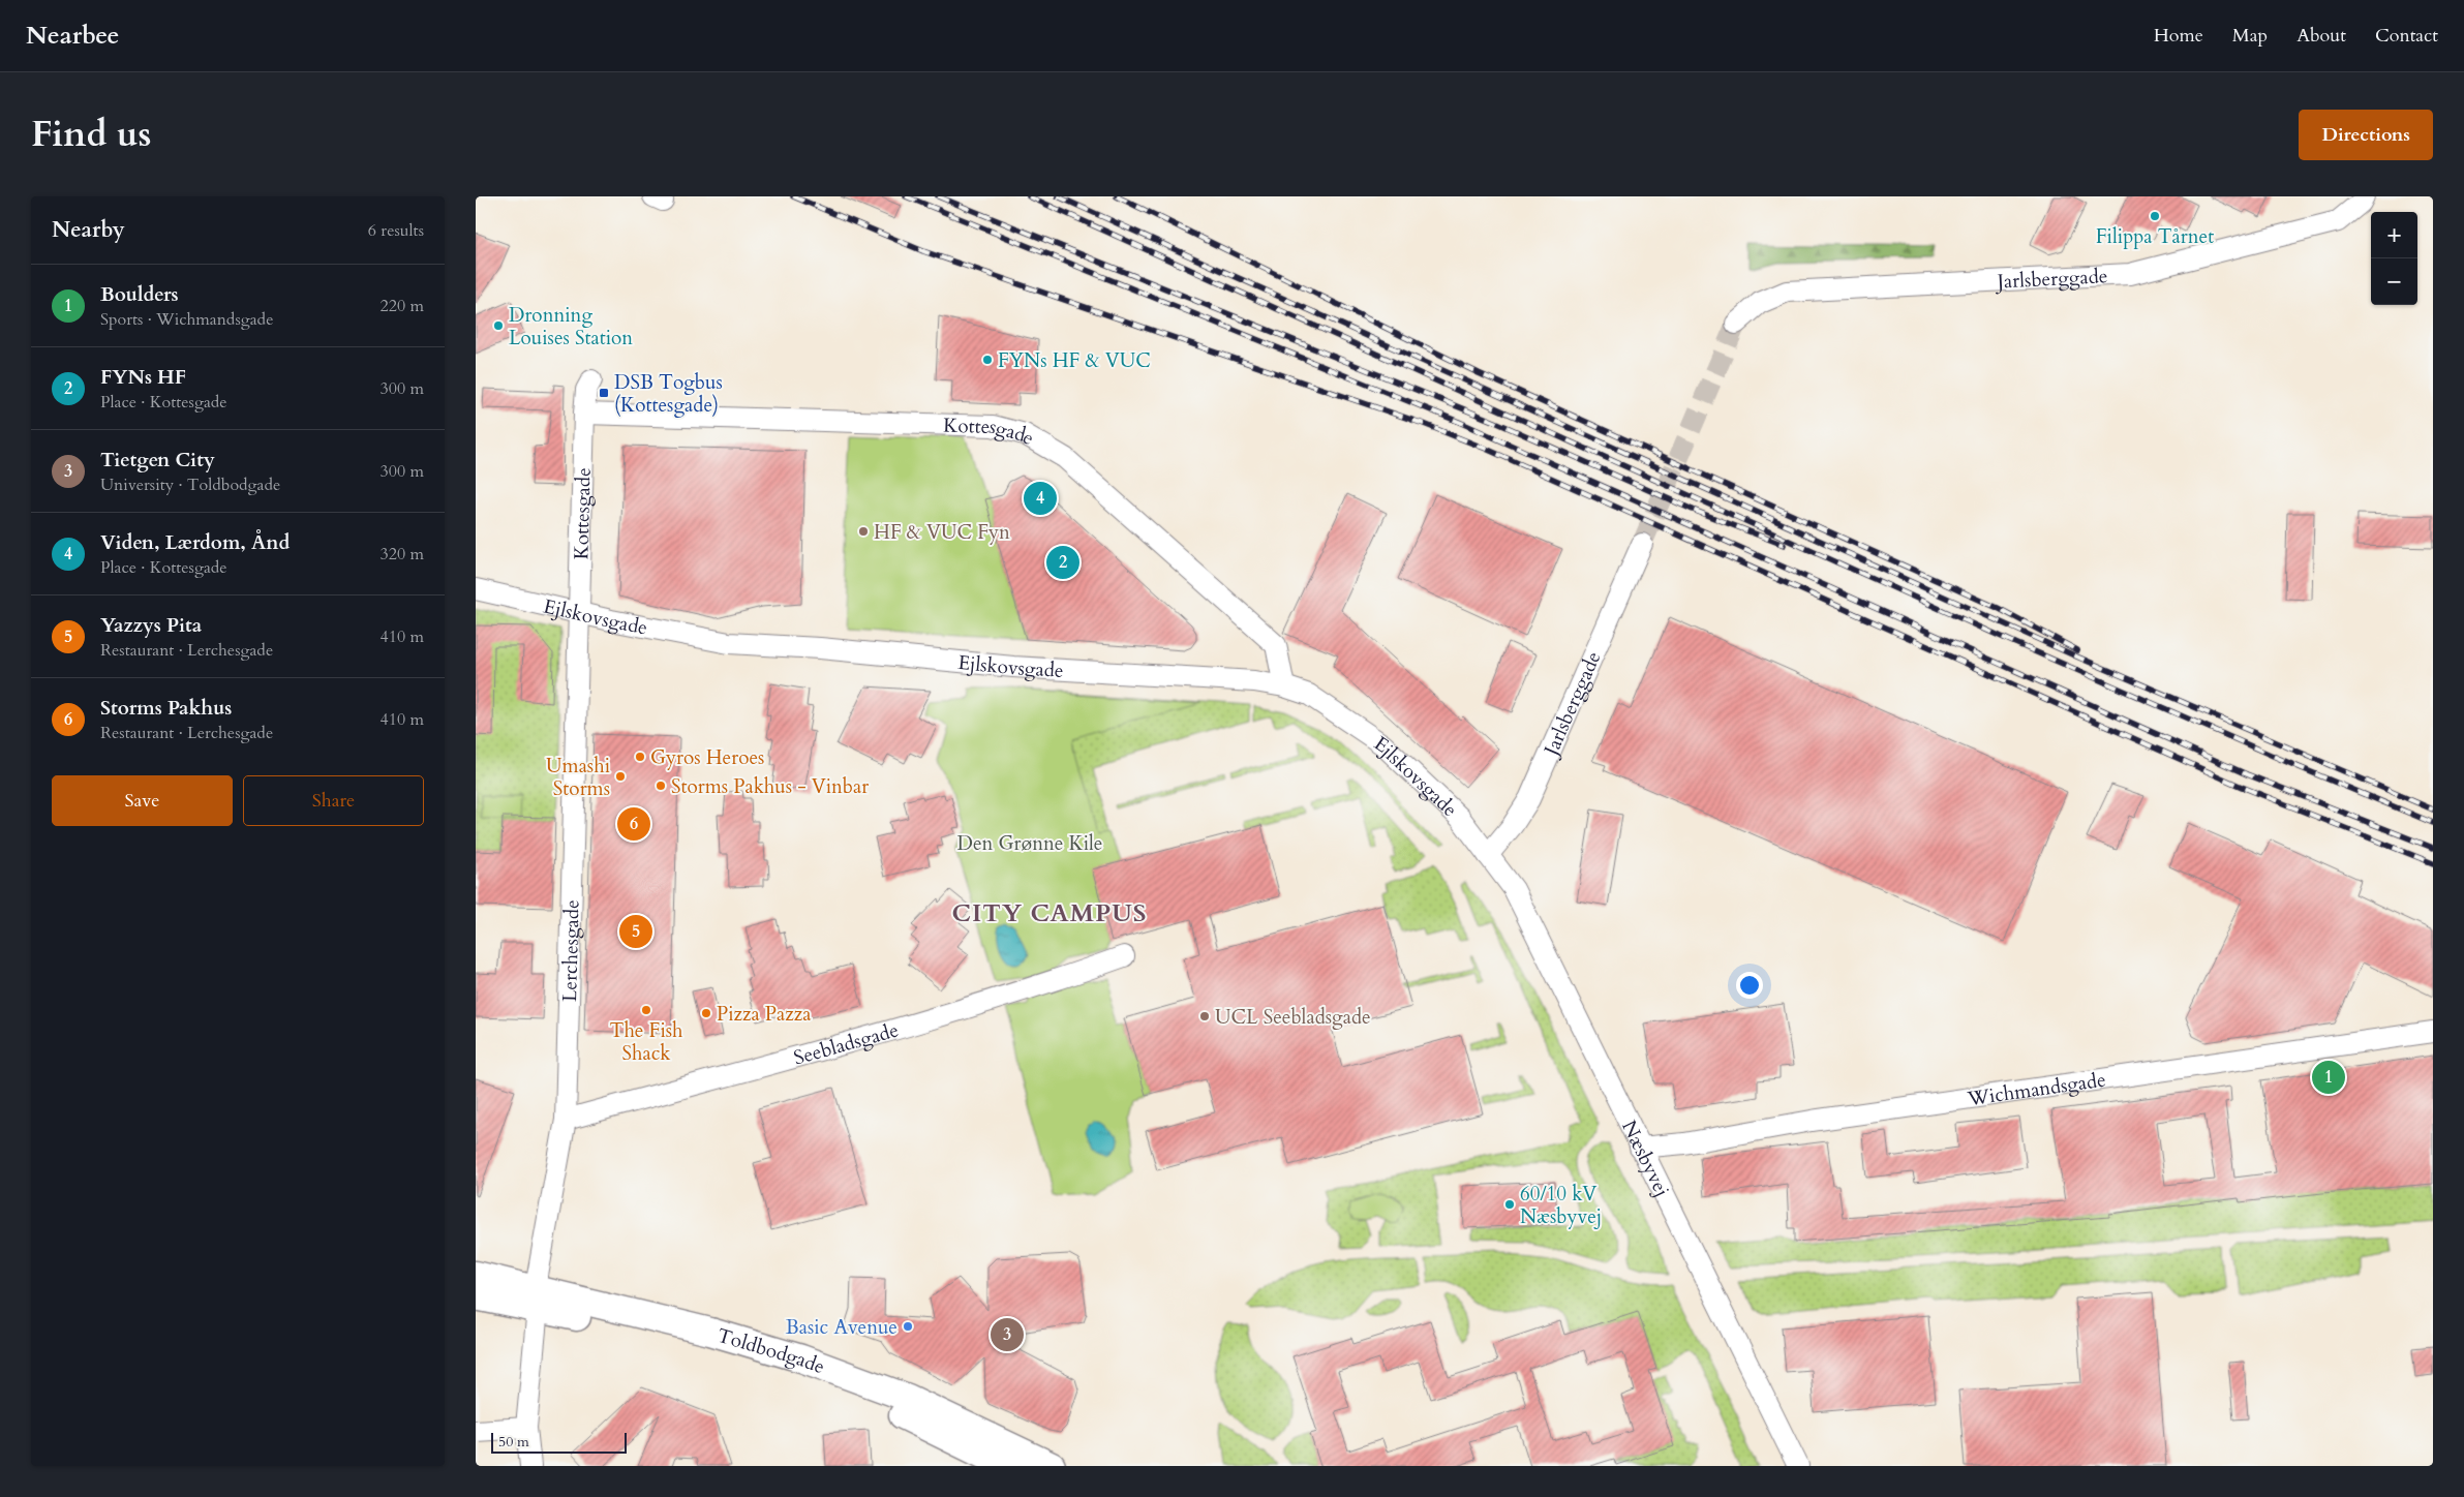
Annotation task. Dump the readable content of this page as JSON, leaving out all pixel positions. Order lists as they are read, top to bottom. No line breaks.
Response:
{"streets":{"main road":["Toldbodgade"],"street":["Jarlsberggade","Kottesgade","Ejlskovsgade","Lerchesgade","Seebladsgade","Wichmandsgade","Næsbyvej"]},"crossings":[["Jarlsberggade","Ejlskovsgade"],["Jarlsberggade","Næsbyvej"],["Kottesgade","Ejlskovsgade"],["Kottesgade","Lerchesgade"],["Ejlskovsgade","Lerchesgade"],["Ejlskovsgade","Næsbyvej"],["Lerchesgade","Seebladsgade"],["Lerchesgade","Toldbodgade"],["Wichmandsgade","Næsbyvej"]],"districts":["CITY CAMPUS"],"parks":["Den Grønne Kile"],"places":{"other":["Filippa Tårnet","Dronning Louises Station","FYNs HF & VUC","HF & VUC Fyn","Gyros Heroes","Umashi Storms","Storms Pakhus - Vinbar","The Fish Shack","Pizza Pazza","UCL Seebladsgade","60/10 kV Næsbyvej","Basic Avenue"],"transit":["DSB Togbus (Kottesgade)"]},"scale_bar":"50 m","page":{"header":"Nearbee","nav":["Home","Map","About","Contact"],"title":"Find us","buttons":["Directions",["Save","Share"]],"heading":["Nearby","6 results"],"map_buttons":["+","−"],"list":[{"mark":"1","name":"Boulders","note":"Sports · Wichmandsgade","value":"220 m"},{"mark":"2","name":"FYNs HF","note":"Place · Kottesgade","value":"300 m"},{"mark":"3","name":"Tietgen City","note":"University · Toldbodgade","value":"300 m"},{"mark":"4","name":"Viden, Lærdom, Ånd","note":"Place · Kottesgade","value":"320 m"},{"mark":"5","name":"Yazzys Pita","note":"Restaurant · Lerchesgade","value":"410 m"},{"mark":"6","name":"Storms Pakhus","note":"Restaurant · Lerchesgade","value":"410 m"}],"pins":["4","2","6","5","1","3"],"scale":"50 m"}}
